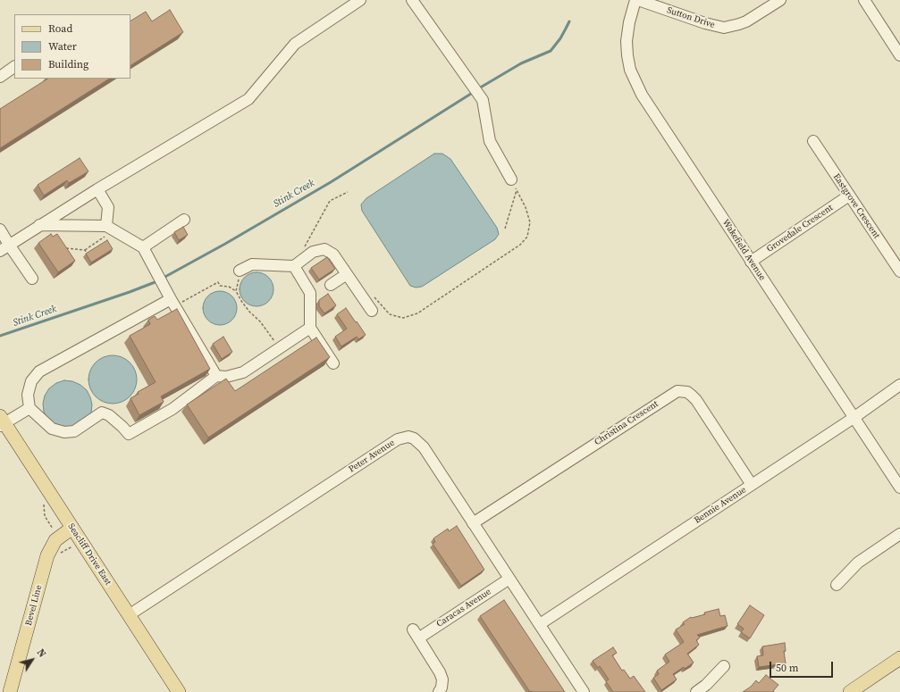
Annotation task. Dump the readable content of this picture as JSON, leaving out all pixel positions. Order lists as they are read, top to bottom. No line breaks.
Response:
{"streets":{"main road":["Seacliff Drive East","Bevel Line"],"street":["Sutton Drive","Eastgrove Crescent","Grovedale Crescent","Wakefield Avenue","Christina Crescent","Peter Avenue","Bennie Avenue","Caracas Avenue"]},"crossings":[["Sutton Drive","Wakefield Avenue"],["Eastgrove Crescent","Grovedale Crescent"],["Grovedale Crescent","Wakefield Avenue"],["Wakefield Avenue","Bennie Avenue"],["Christina Crescent","Peter Avenue"],["Christina Crescent","Bennie Avenue"],["Peter Avenue","Bennie Avenue"],["Peter Avenue","Seacliff Drive East"],["Peter Avenue","Caracas Avenue"],["Seacliff Drive East","Bevel Line"]],"water":["Stink Creek"],"legend":["Road","Water","Building"],"scale_bar":"50 m","north":"top right"}
